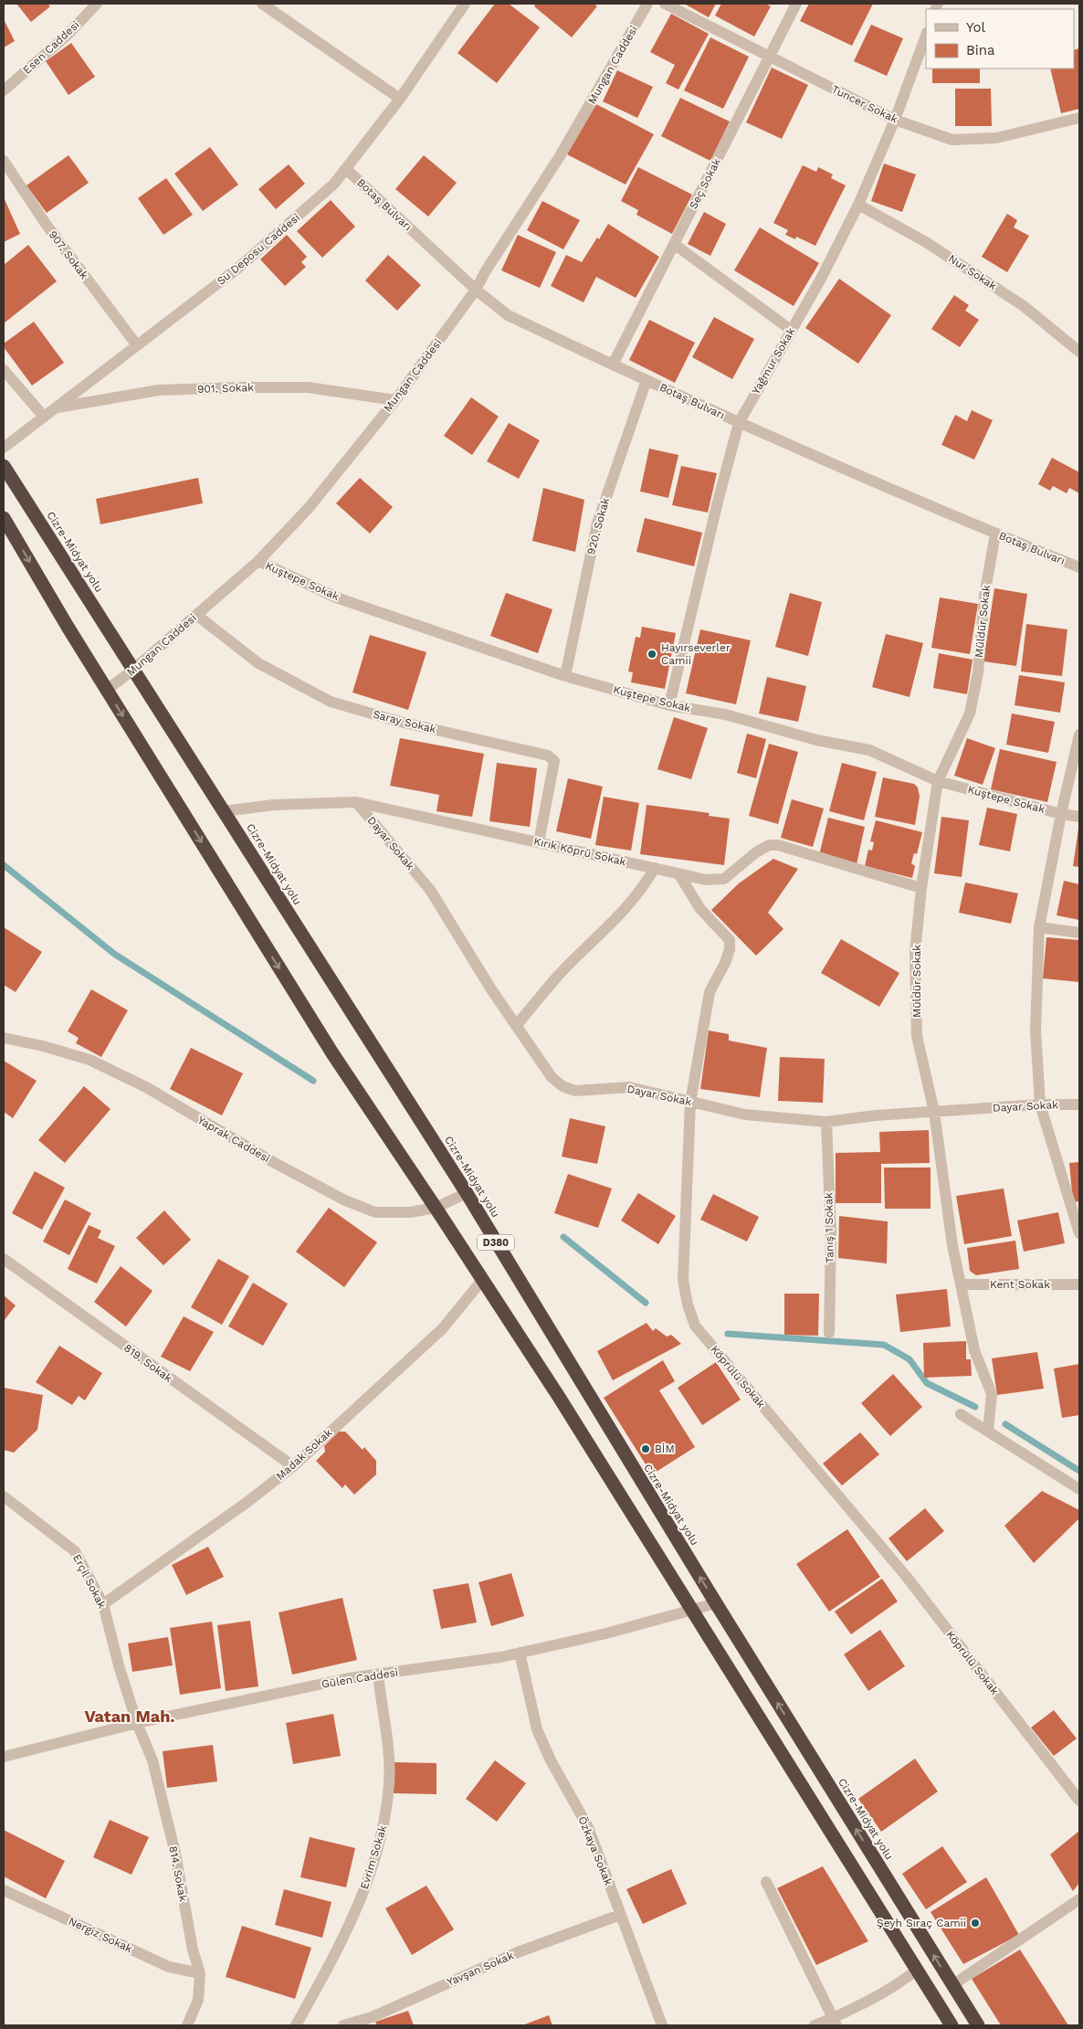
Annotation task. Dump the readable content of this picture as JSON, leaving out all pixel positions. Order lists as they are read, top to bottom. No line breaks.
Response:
{"streets":{"highway":["Cizre-Midyat yolu","D380"],"street":["Esen Caddesi","Mungan Caddesi","Tuncer Sokak","Seç Sokak","Botaş Bulvarı","Su Deposu Caddesi","907. Sokak","Nur Sokak","Yağmur Sokak","901. Sokak","920. Sokak","Kuştepe Sokak","Müldür Sokak","Saray Sokak","Dayar Sokak","Kırık Köprü Sokak","Yaprak Caddesi","Tanış 1 Sokak","Kent Sokak","819. Sokak","Köprülü Sokak","Madak Sokak","Erçil Sokak","Gülen Caddesi","Özkaya Sokak","Evrim Sokak","814. Sokak","Nergiz Sokak","Yavşan Sokak"]},"crossings":[["Mungan Caddesi","Botaş Bulvarı"],["Mungan Caddesi","901. Sokak"],["Mungan Caddesi","Cizre-Midyat yolu"],["Mungan Caddesi","Kuştepe Sokak"],["Mungan Caddesi","Saray Sokak"],["Mungan Caddesi","D380"],["Tuncer Sokak","Seç Sokak"],["Tuncer Sokak","Yağmur Sokak"],["Seç Sokak","Botaş Bulvarı"],["Botaş Bulvarı","Su Deposu Caddesi"],["Botaş Bulvarı","Yağmur Sokak"],["Botaş Bulvarı","920. Sokak"],["Botaş Bulvarı","Müldür Sokak"],["Su Deposu Caddesi","907. Sokak"],["Su Deposu Caddesi","901. Sokak"],["Nur Sokak","Yağmur Sokak"],["Yağmur Sokak","Kuştepe Sokak"],["920. Sokak","Kuştepe Sokak"],["Cizre-Midyat yolu","Kırık Köprü Sokak"],["Cizre-Midyat yolu","Yaprak Caddesi"],["Cizre-Midyat yolu","Gülen Caddesi"],["Kuştepe Sokak","Müldür Sokak"],["Müldür Sokak","Dayar Sokak"],["Müldür Sokak","Kırık Köprü Sokak"],["Müldür Sokak","Kent Sokak"],["Saray Sokak","Kırık Köprü Sokak"],["Dayar Sokak","Kırık Köprü Sokak"],["Dayar Sokak","Tanış 1 Sokak"],["Dayar Sokak","Köprülü Sokak"],["Kırık Köprü Sokak","Köprülü Sokak"],["Yaprak Caddesi","D380"],["D380","Madak Sokak"],["D380","Gülen Caddesi"],["819. Sokak","Madak Sokak"],["Madak Sokak","Erçil Sokak"],["Erçil Sokak","Gülen Caddesi"],["Erçil Sokak","814. Sokak"],["Gülen Caddesi","Özkaya Sokak"],["Gülen Caddesi","Evrim Sokak"],["Gülen Caddesi","814. Sokak"],["Özkaya Sokak","Yavşan Sokak"],["814. Sokak","Nergiz Sokak"]],"districts":["Vatan Mah."],"places":["Hayırseverler Camii","BİM","Şeyh Sıraç Camii"],"legend":["Yol","Bina"]}
